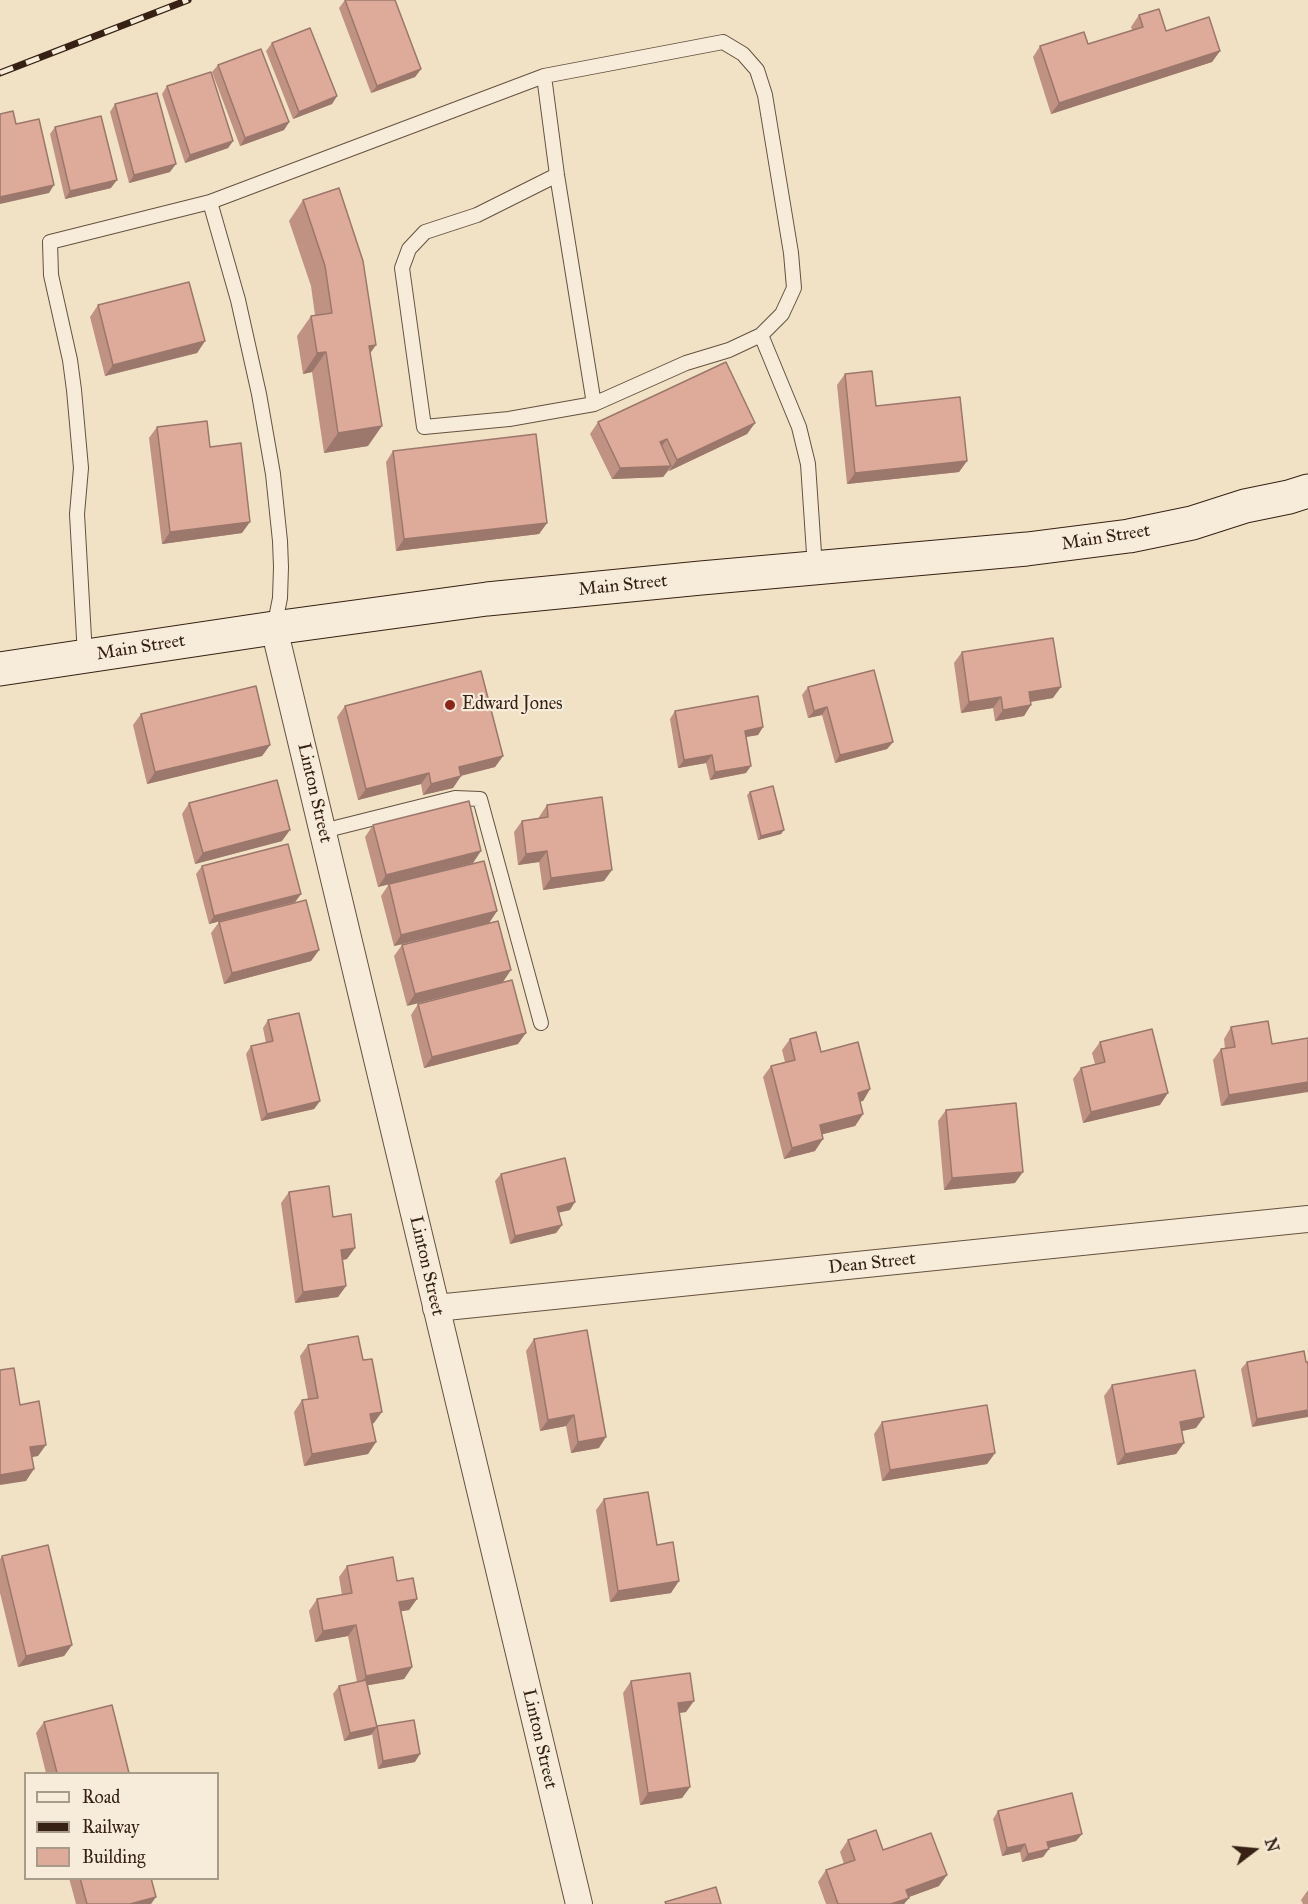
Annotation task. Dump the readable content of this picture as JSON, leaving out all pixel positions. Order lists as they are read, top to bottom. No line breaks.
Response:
{"streets":{"main road":["Main Street"],"street":["Linton Street","Dean Street"]},"crossings":[["Main Street","Linton Street"],["Linton Street","Dean Street"]],"places":["Edward Jones"],"legend":["Road","Railway","Building"],"north":"right"}
